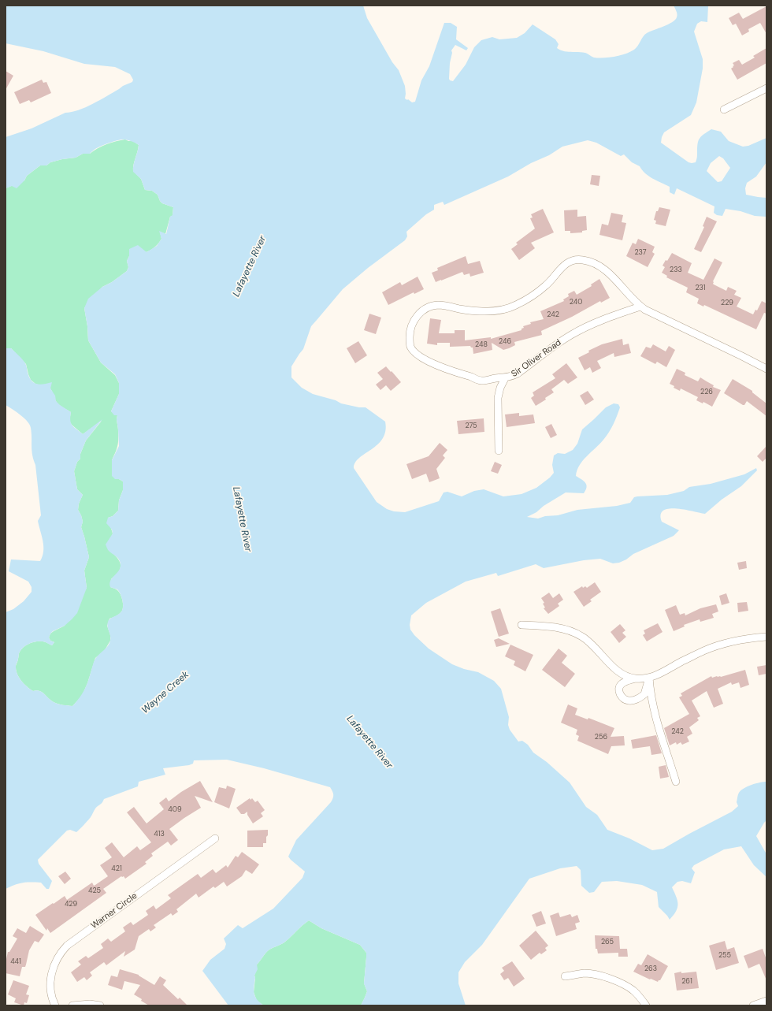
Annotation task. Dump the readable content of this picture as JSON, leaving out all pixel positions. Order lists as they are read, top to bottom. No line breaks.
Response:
{"streets":{"street":["Sir Oliver Road","Warner Circle"]},"water":["Lafayette River","Wayne Creek"],"house_numbers":["237","233","231","240","229","242","246","248","226","275","242","256","409","413","421","425","429","265","255","441","263","261"]}
